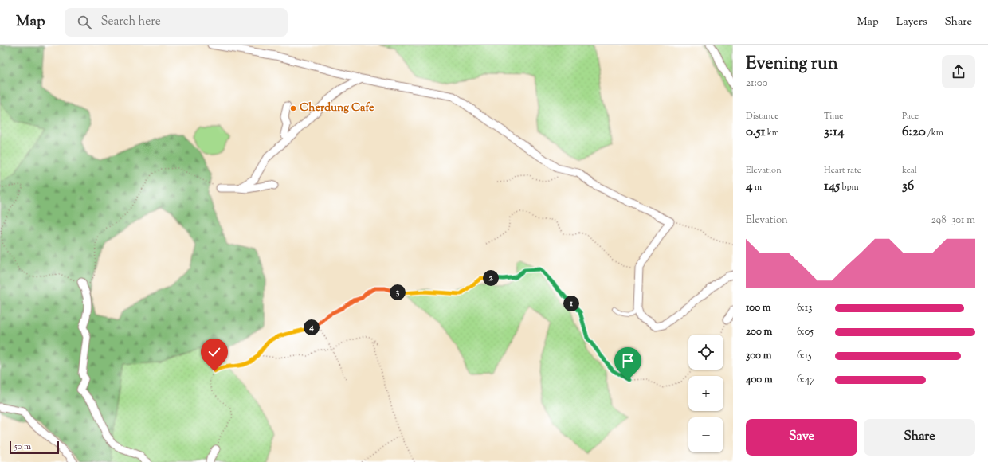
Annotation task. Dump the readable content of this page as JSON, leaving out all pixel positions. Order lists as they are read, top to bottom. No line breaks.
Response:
{"places":["Cherdung Cafe"],"scale_bar":"50 m","page":{"header":"Map","search":"Search here","nav":["Map","Layers","Share"],"heading":["Evening run","21:00"],"stats":[["Distance","0.51 km"],["Time","3:14"],["Pace","6:20 /km"],["Elevation","4 m"],["Heart rate","145 bpm"],["kcal","36"]],"chart":["Elevation","298–301 m"],"pins":["2","3","1","4"],"list":[{"name":"100 m","note":"6:13"},{"name":"200 m","note":"6:05"},{"name":"300 m","note":"6:15"},{"name":"400 m","note":"6:47"}],"map_buttons":["+","−"],"buttons":["Save","Share"],"scale":"50 m"}}
